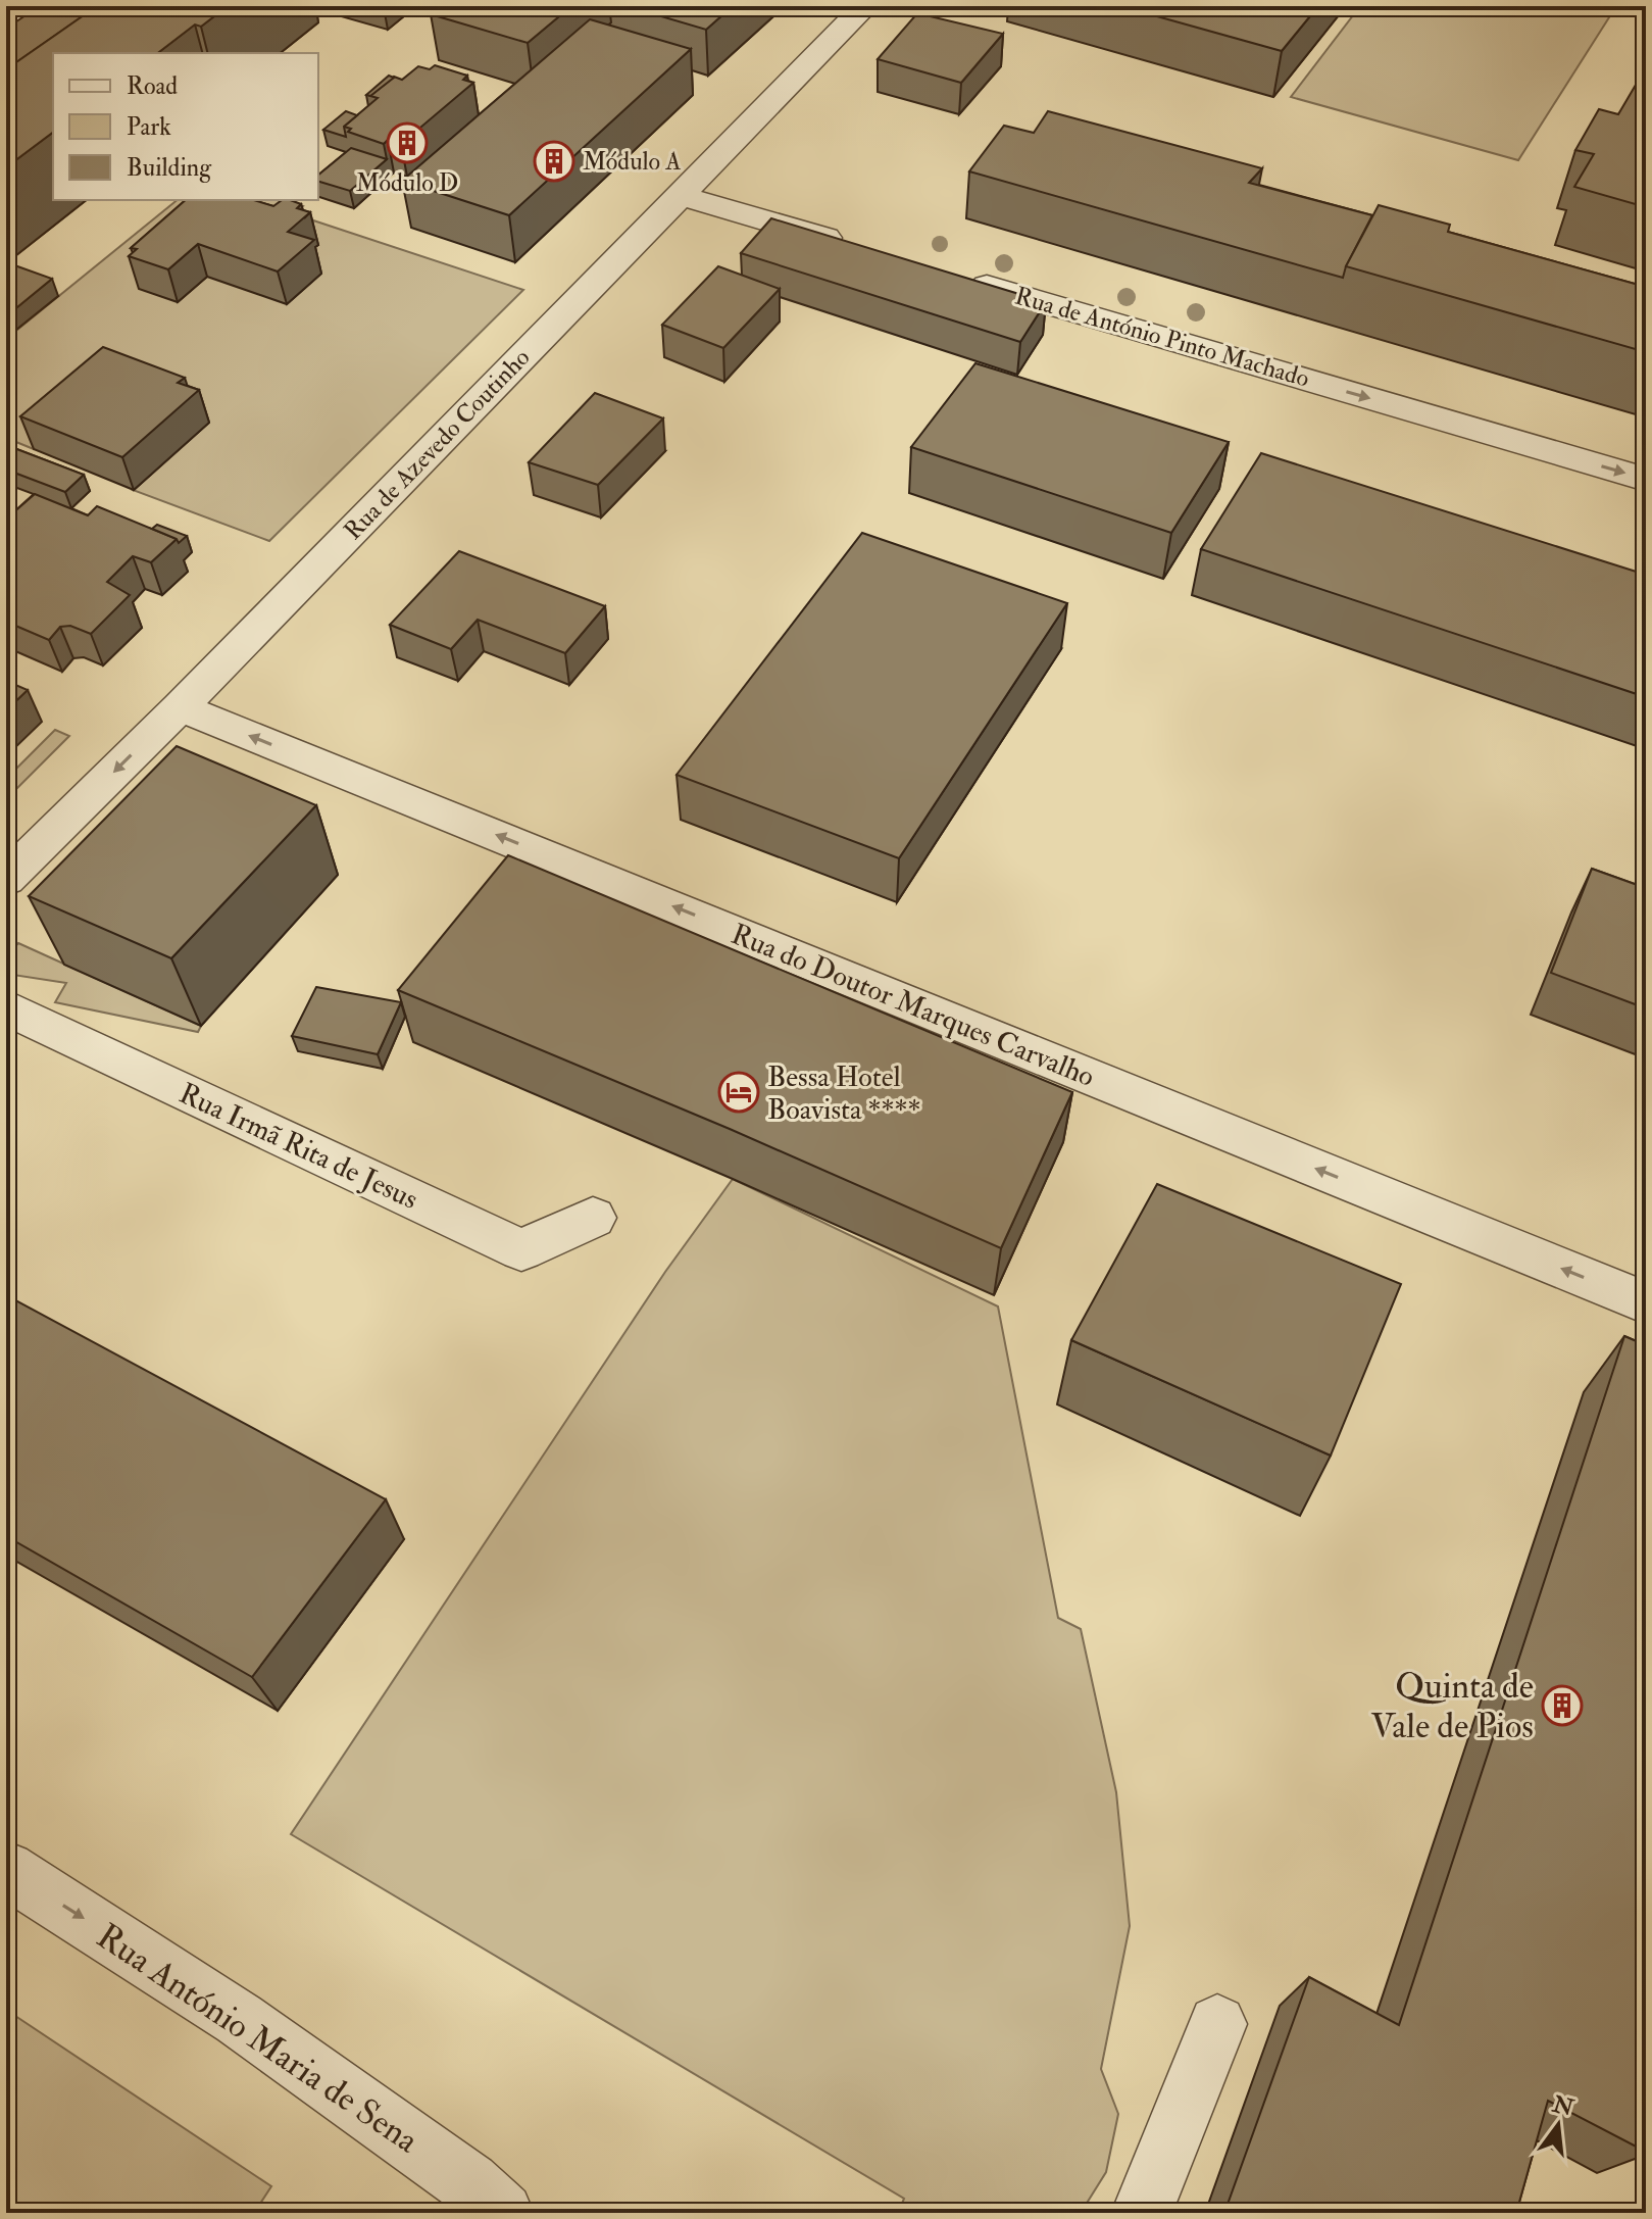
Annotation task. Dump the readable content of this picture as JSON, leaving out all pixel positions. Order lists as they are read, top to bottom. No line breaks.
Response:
{"streets":{"street":["Rua de António Pinto Machado","Rua de Azevedo Coutinho","Rua do Doutor Marques Carvalho","Rua Irmã Rita de Jesus","Rua António Maria de Sena"]},"crossings":[["Rua de Azevedo Coutinho","Rua do Doutor Marques Carvalho"]],"one_way":["Rua de António Pinto Machado","Rua do Doutor Marques Carvalho","Rua António Maria de Sena"],"places":{"building":["Módulo D","Módulo A","Quinta de Vale de Pios"],"hotel":["Bessa Hotel Boavista ****"]},"legend":["Road","Park","Building"],"north":"top"}
